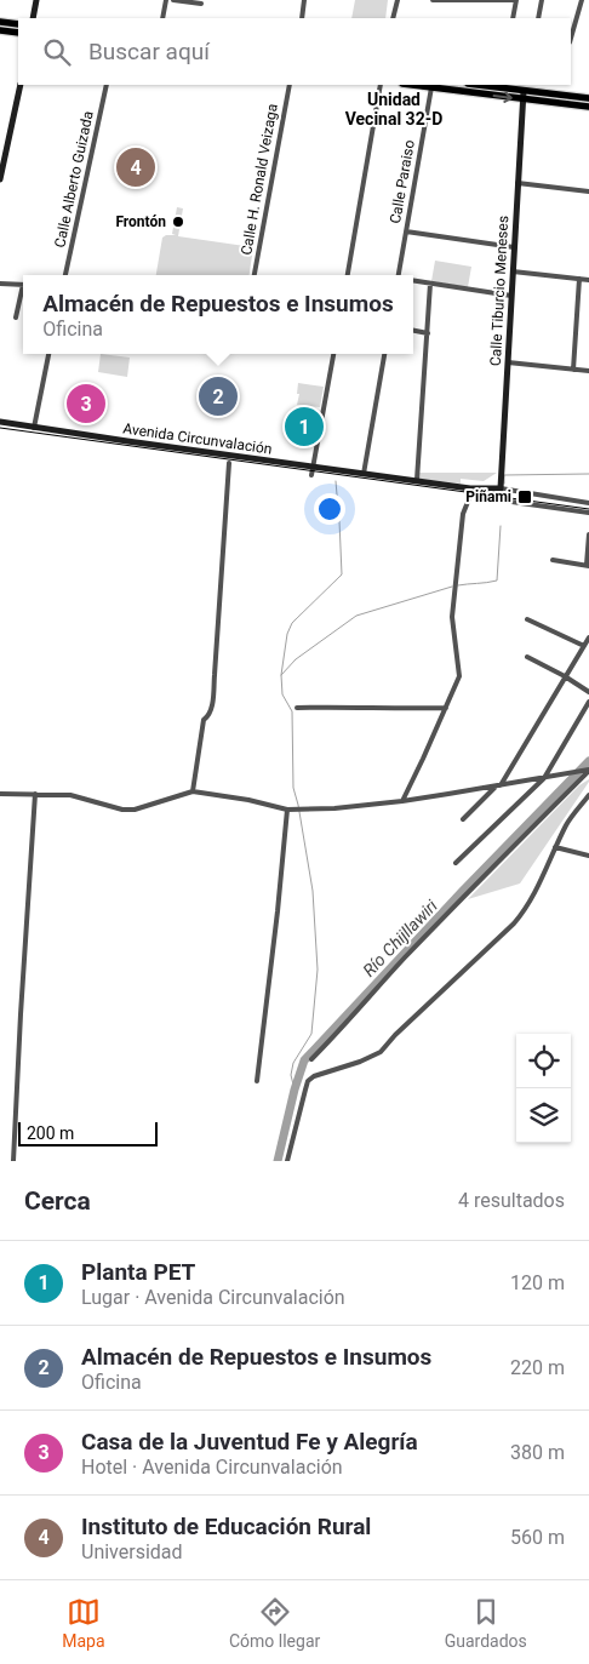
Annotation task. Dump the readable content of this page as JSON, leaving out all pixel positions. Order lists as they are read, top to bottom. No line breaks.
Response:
{"streets":{"street":["Calle Alberto Guizada","Calle H. Ronald Veizaga","Calle Paraiso","Calle Tiburcio Meneses","Avenida Circunvalación"]},"crossings":[["Calle Tiburcio Meneses","Avenida Circunvalación"]],"districts":["Unidad Vecinal 32-D"],"water":["Río Chijllawiri"],"places":{"other":["Frontón"],"transit":["Piñami"]},"scale_bar":"200 m","page":{"search":"Buscar aquí","pins":["4","2","3","1"],"popup":["Almacén de Repuestos e Insumos","Oficina"],"scale":"200 m","heading":["Cerca","4 resultados"],"list":[{"mark":"1","name":"Planta PET","note":"Lugar · Avenida Circunvalación","value":"120 m"},{"mark":"2","name":"Almacén de Repuestos e Insumos","note":"Oficina","value":"220 m"},{"mark":"3","name":"Casa de la Juventud Fe y Alegría","note":"Hotel · Avenida Circunvalación","value":"380 m"},{"mark":"4","name":"Instituto de Educación Rural","note":"Universidad","value":"560 m"}],"nav":["Mapa","Cómo llegar","Guardados"]}}
